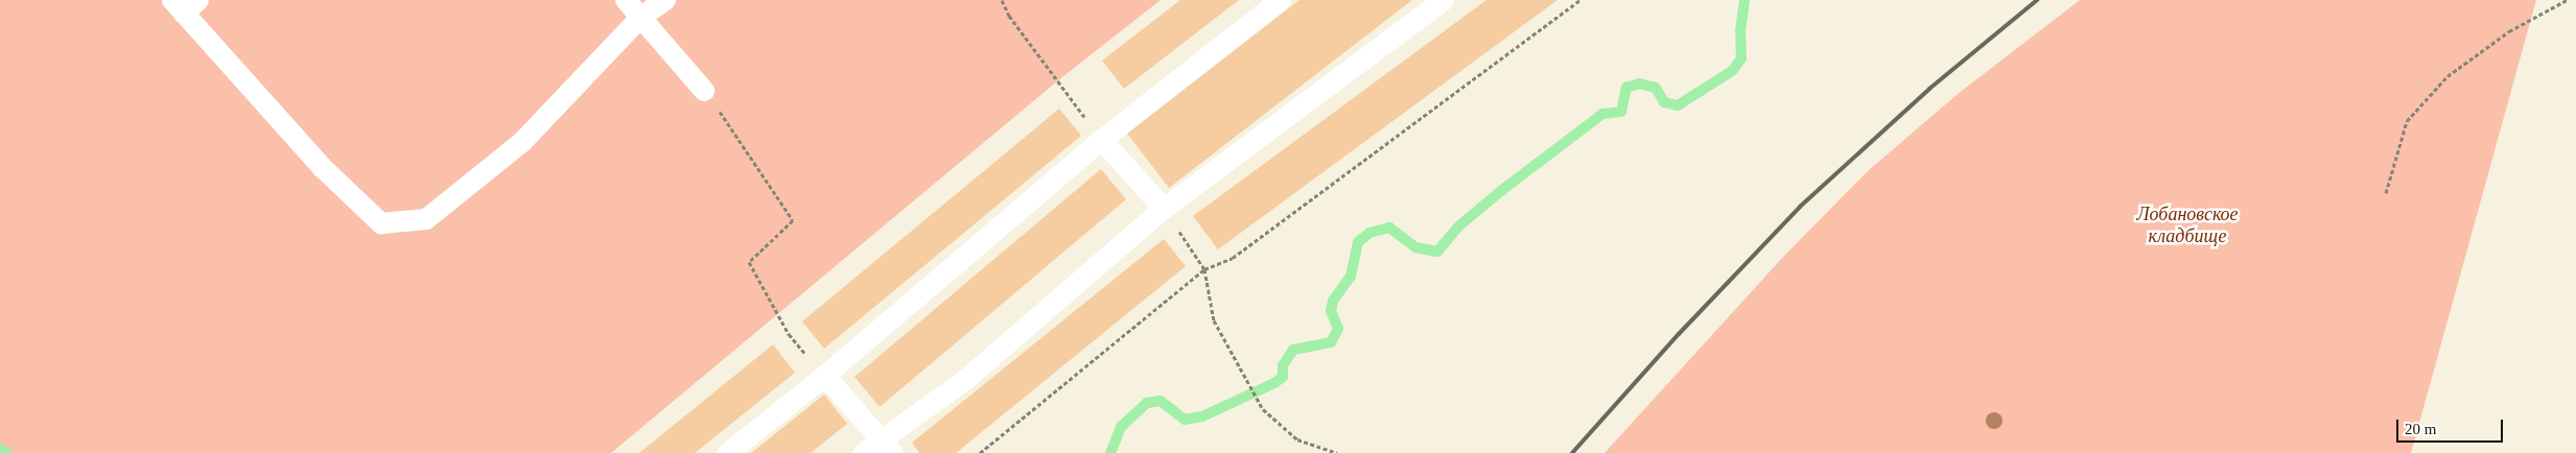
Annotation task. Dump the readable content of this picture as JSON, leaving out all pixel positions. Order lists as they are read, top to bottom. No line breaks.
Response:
{"parks":["Лобановское кладбище"],"scale_bar":"20 m"}
